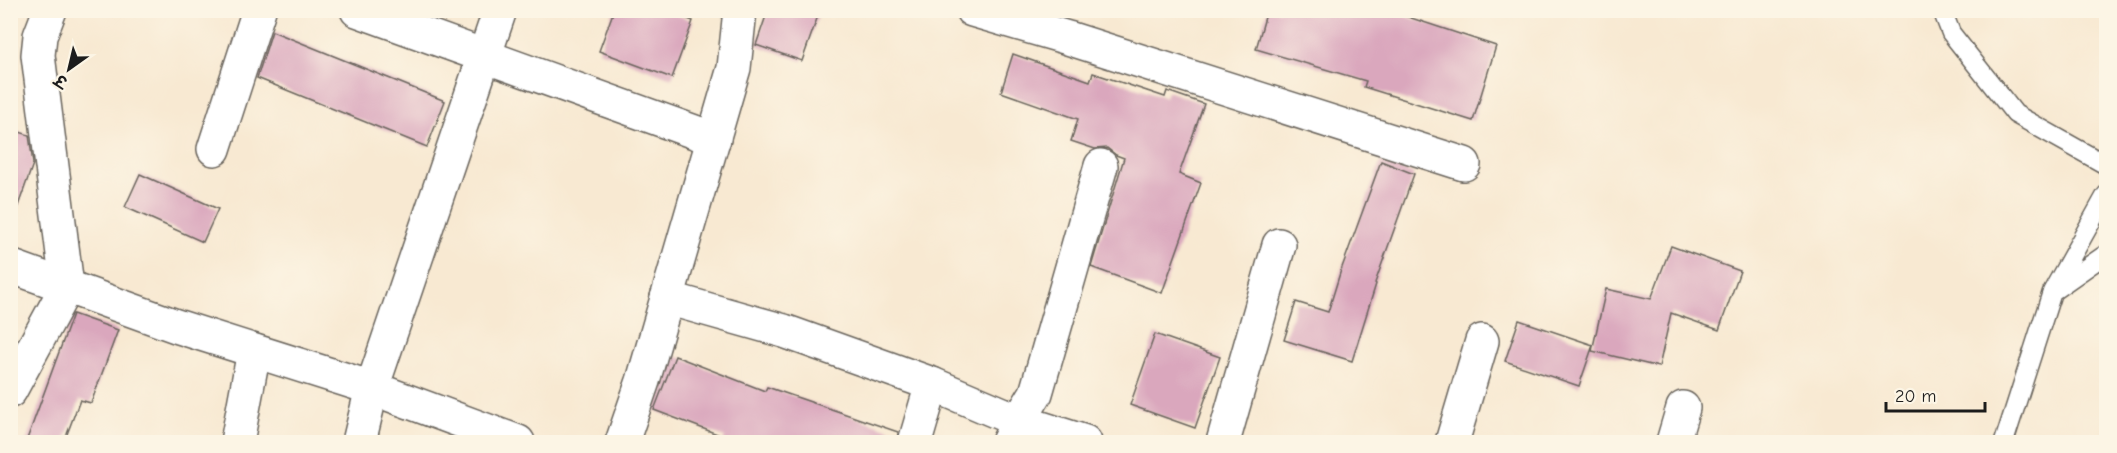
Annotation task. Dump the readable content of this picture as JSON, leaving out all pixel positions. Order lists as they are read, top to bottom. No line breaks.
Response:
{"scale_bar":"20 m","north":"bottom left"}
